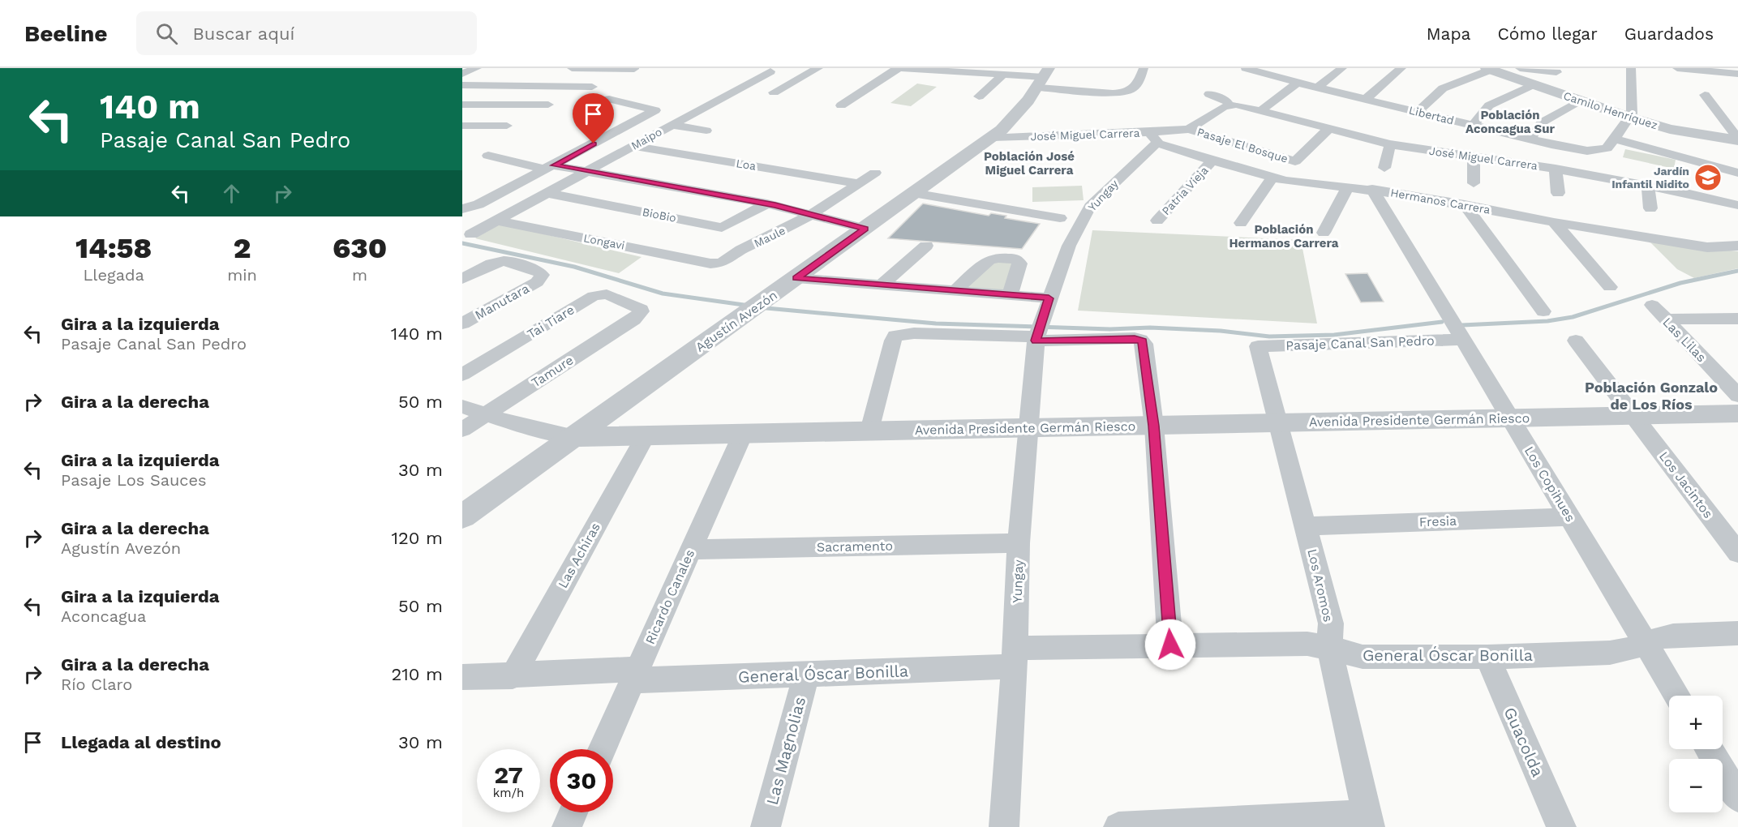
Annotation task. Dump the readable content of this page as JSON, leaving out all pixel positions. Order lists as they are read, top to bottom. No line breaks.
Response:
{"streets":{"street":["Camilo Henríquez","Libertad","José Miguel Carrera","Maipo","Pasaje El Bosque","Loa","Patria Vieja","Yungay","Hermanos Carrera","BioBio","Maule","Longavi","Manutara","Agustín Avezón","Tai Tiare","Las Lilas","Pasaje Canal San Pedro","Tamure","Avenida Presidente Germán Riesco","Los Copihues","Los Jacintos","Fresia","Sacramento","Las Achiras","Los Aromos","Ricardo Canales","General Óscar Bonilla","Guacolda","Las Magnolias"]},"crossings":[["Camilo Henríquez","Libertad"],["José Miguel Carrera","Pasaje El Bosque"],["José Miguel Carrera","Yungay"],["José Miguel Carrera","Hermanos Carrera"],["José Miguel Carrera","Agustín Avezón"],["Maipo","Loa"],["Maipo","BioBio"],["Maipo","Longavi"],["Loa","Maule"],["Patria Vieja","Hermanos Carrera"],["Yungay","Hermanos Carrera"],["Yungay","Avenida Presidente Germán Riesco"],["Yungay","Sacramento"],["Yungay","General Óscar Bonilla"],["Hermanos Carrera","Los Copihues"],["Maule","Longavi"],["Agustín Avezón","Avenida Presidente Germán Riesco"],["Tai Tiare","Tamure"],["Pasaje Canal San Pedro","Los Copihues"],["Pasaje Canal San Pedro","Los Aromos"],["Tamure","Avenida Presidente Germán Riesco"],["Avenida Presidente Germán Riesco","Los Copihues"],["Avenida Presidente Germán Riesco","Los Jacintos"],["Avenida Presidente Germán Riesco","Las Achiras"],["Avenida Presidente Germán Riesco","Los Aromos"],["Avenida Presidente Germán Riesco","Ricardo Canales"],["Los Copihues","Fresia"],["Los Copihues","General Óscar Bonilla"],["Fresia","Los Aromos"],["Sacramento","Ricardo Canales"],["Las Achiras","General Óscar Bonilla"],["Los Aromos","General Óscar Bonilla"],["Ricardo Canales","General Óscar Bonilla"],["General Óscar Bonilla","Guacolda"],["General Óscar Bonilla","Las Magnolias"]],"districts":["Población Aconcagua Sur","Población José Miguel Carrera","Población Hermanos Carrera","Población Gonzalo de Los Ríos"],"places":{"school or university":["Jardín Infantil Nidito"]},"page":{"header":"Beeline","search":"Buscar aquí","nav":["Mapa","Cómo llegar","Guardados"],"turn":["140 m","Pasaje Canal San Pedro"],"eta":["14:58","Llegada","2","min","630","m"],"list":[{"name":"Gira a la izquierda","note":"Pasaje Canal San Pedro","value":"140 m"},{"name":"Gira a la derecha","value":"50 m"},{"name":"Gira a la izquierda","note":"Pasaje Los Sauces","value":"30 m"},{"name":"Gira a la derecha","note":"Agustín Avezón","value":"120 m"},{"name":"Gira a la izquierda","note":"Aconcagua","value":"50 m"},{"name":"Gira a la derecha","note":"Río Claro","value":"210 m"},{"name":"Llegada al destino","value":"30 m"}],"map_buttons":["+","−"],"speed":"27 km/h","limit":"30"}}
